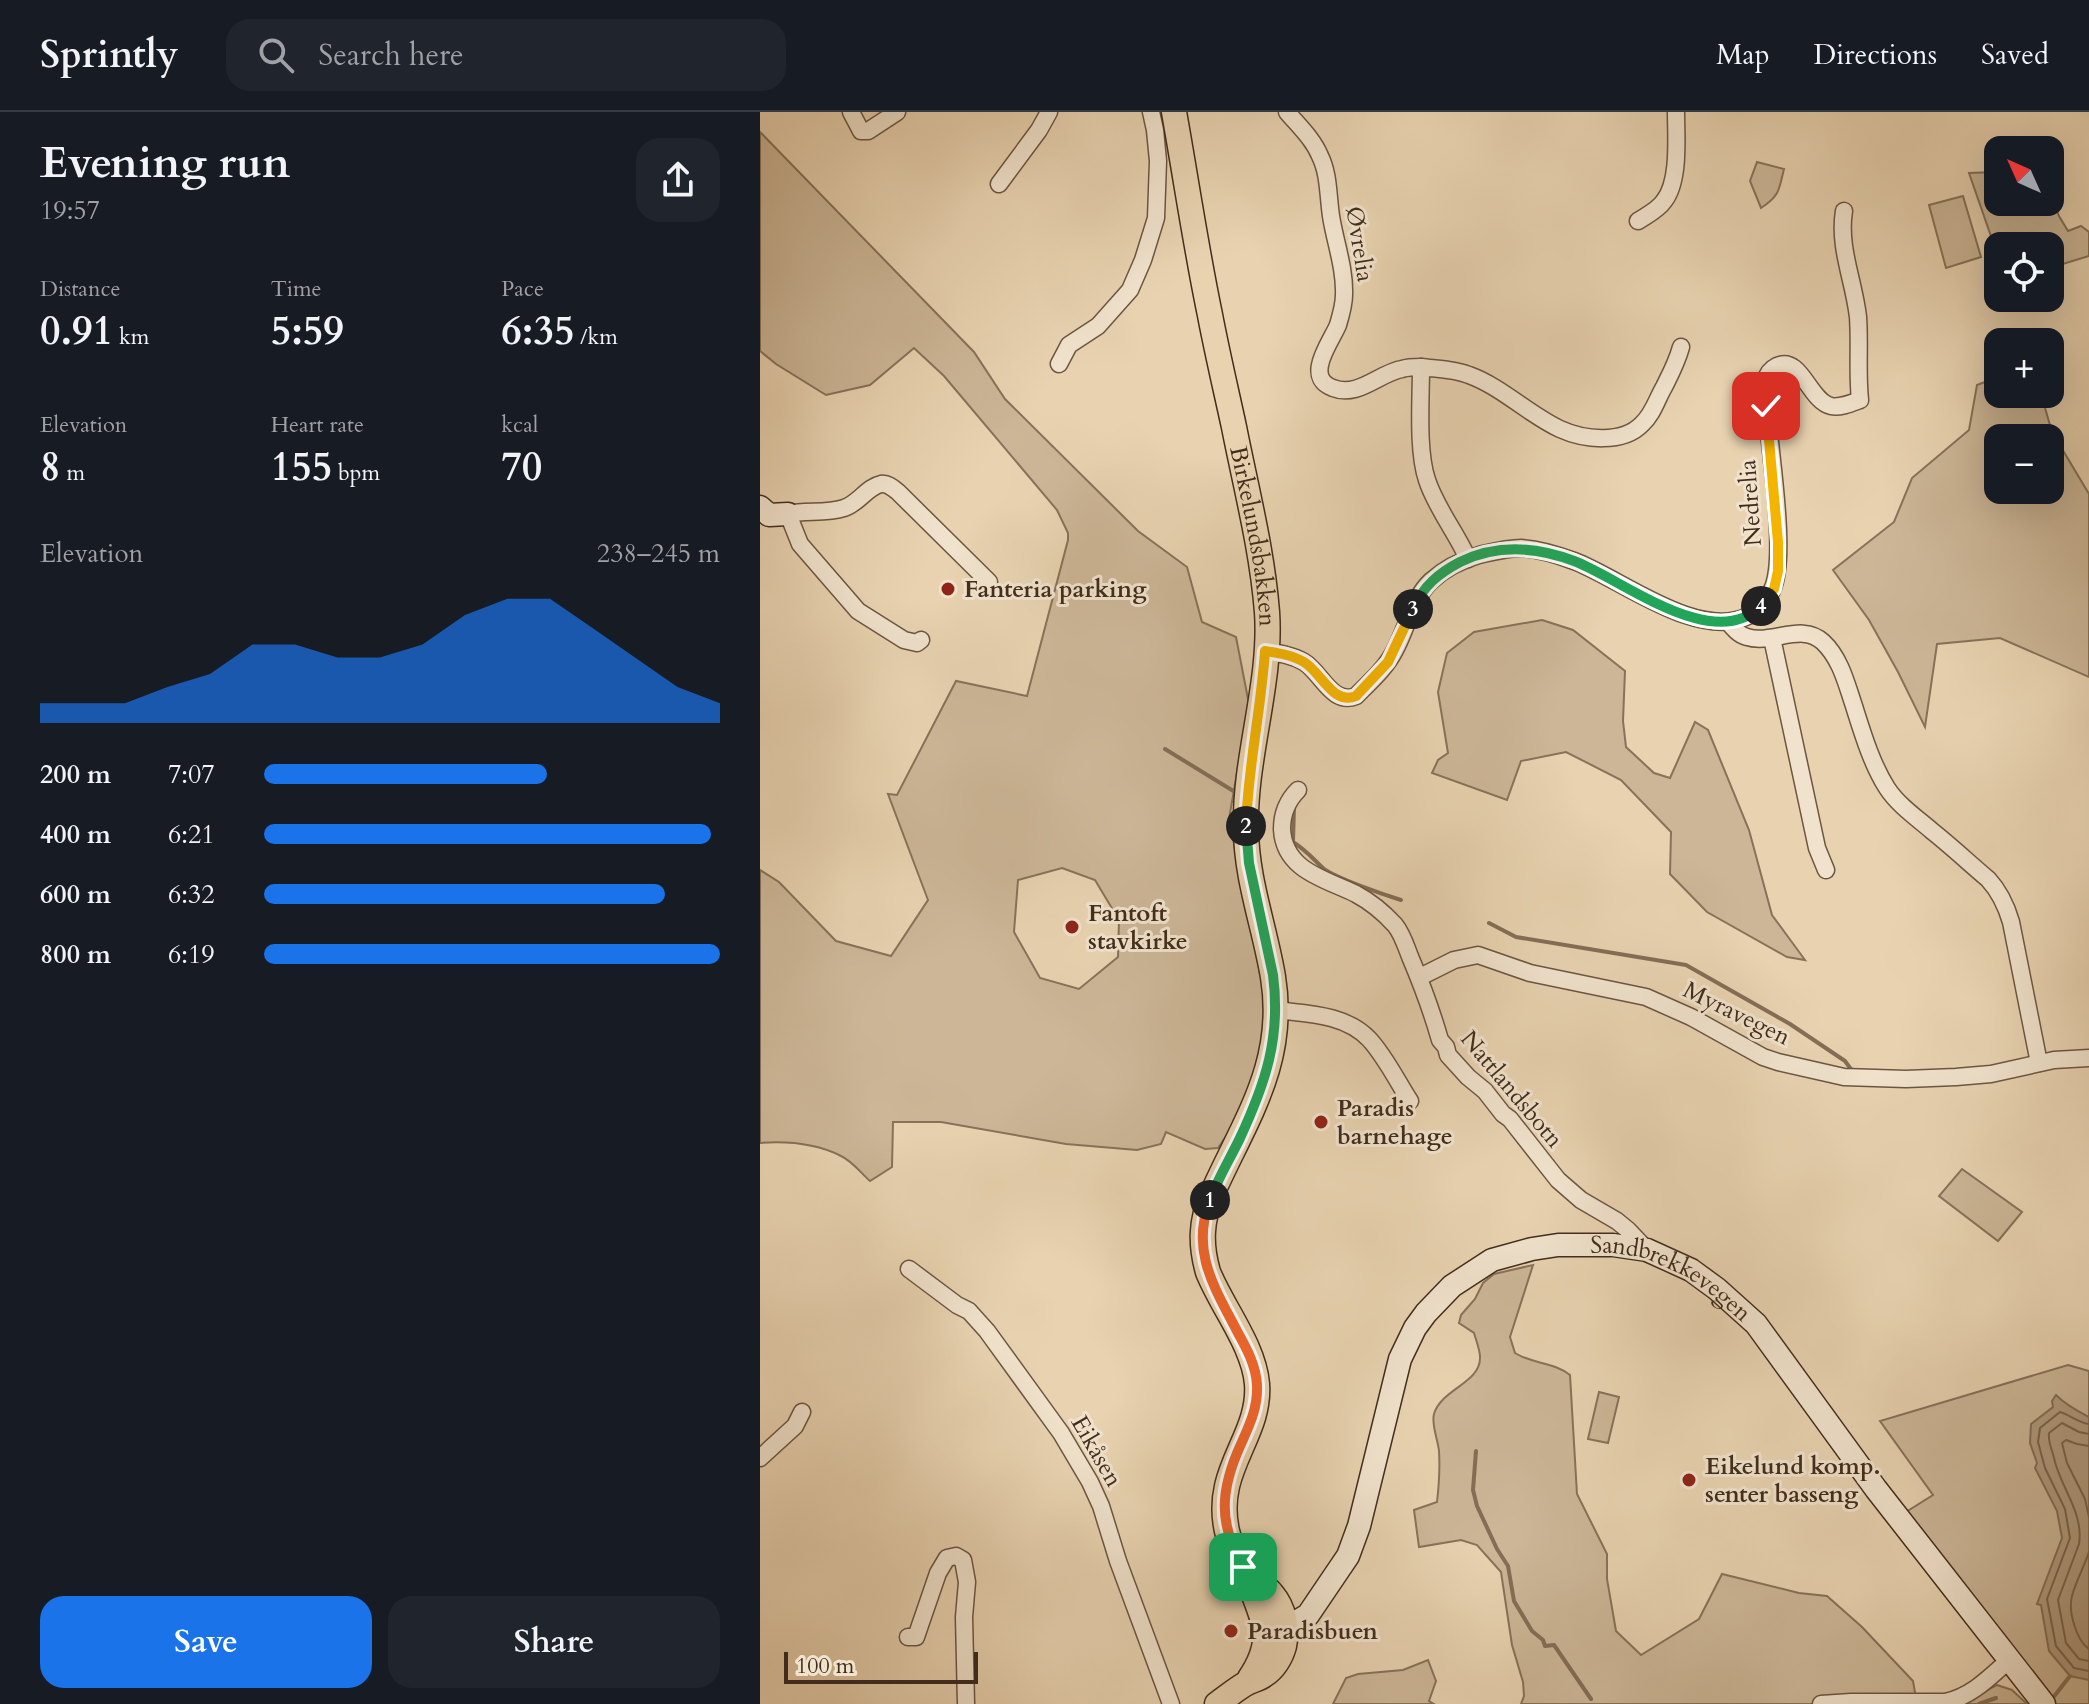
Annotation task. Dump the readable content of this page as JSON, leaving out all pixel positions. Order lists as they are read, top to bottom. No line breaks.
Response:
{"streets":{"main road":["Birkelundsbakken"],"street":["Øvrelia","Nedrelia","Myravegen","Nattlandsbotn","Sandbrekkevegen","Eikåsen"]},"crossings":[["Birkelundsbakken","Sandbrekkevegen"],["Myravegen","Nattlandsbotn"],["Nattlandsbotn","Sandbrekkevegen"]],"places":["Fanteria parking","Fantoft stavkirke","Paradis barnehage","Eikelund komp. senter basseng","Paradisbuen"],"scale_bar":"100 m","north":"top left","page":{"header":"Sprintly","search":"Search here","nav":["Map","Directions","Saved"],"heading":["Evening run","19:57"],"map_buttons":["+","−"],"stats":[["Distance","0.91 km"],["Time","5:59"],["Pace","6:35 /km"],["Elevation","8 m"],["Heart rate","155 bpm"],["kcal","70"]],"chart":["Elevation","238–245 m"],"pins":["4","3","2","1"],"list":[{"name":"200 m","note":"7:07"},{"name":"400 m","note":"6:21"},{"name":"600 m","note":"6:32"},{"name":"800 m","note":"6:19"}],"buttons":["Save","Share"],"scale":"100 m"}}
